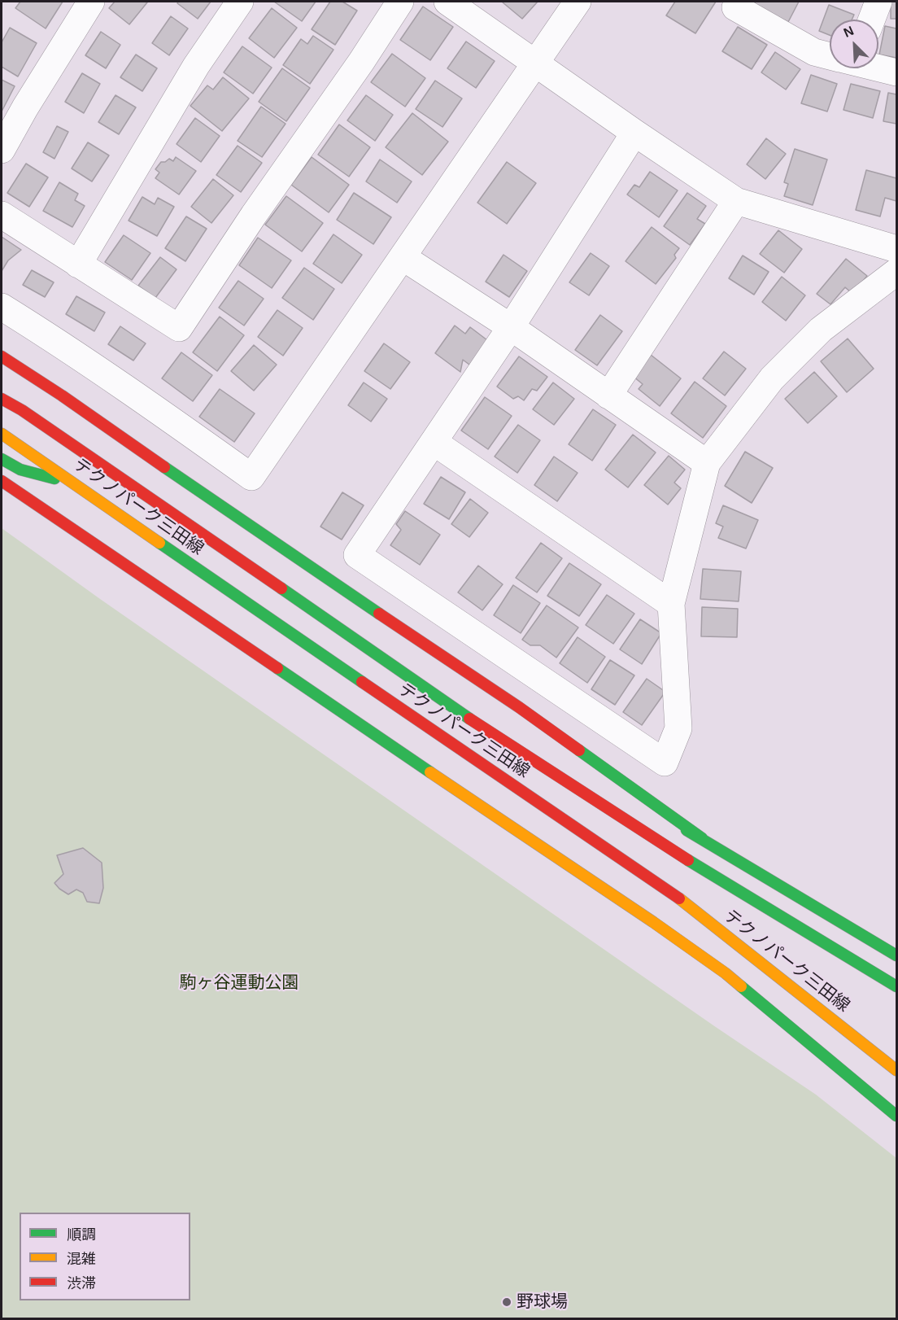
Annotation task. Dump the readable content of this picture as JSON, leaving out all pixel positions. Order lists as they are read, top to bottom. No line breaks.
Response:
{"streets":{"main road":["テクノパーク三田線"]},"parks":["駒ヶ谷運動公園"],"places":["野球場"],"legend":["順調","混雑","渋滞"],"north":"top left"}
